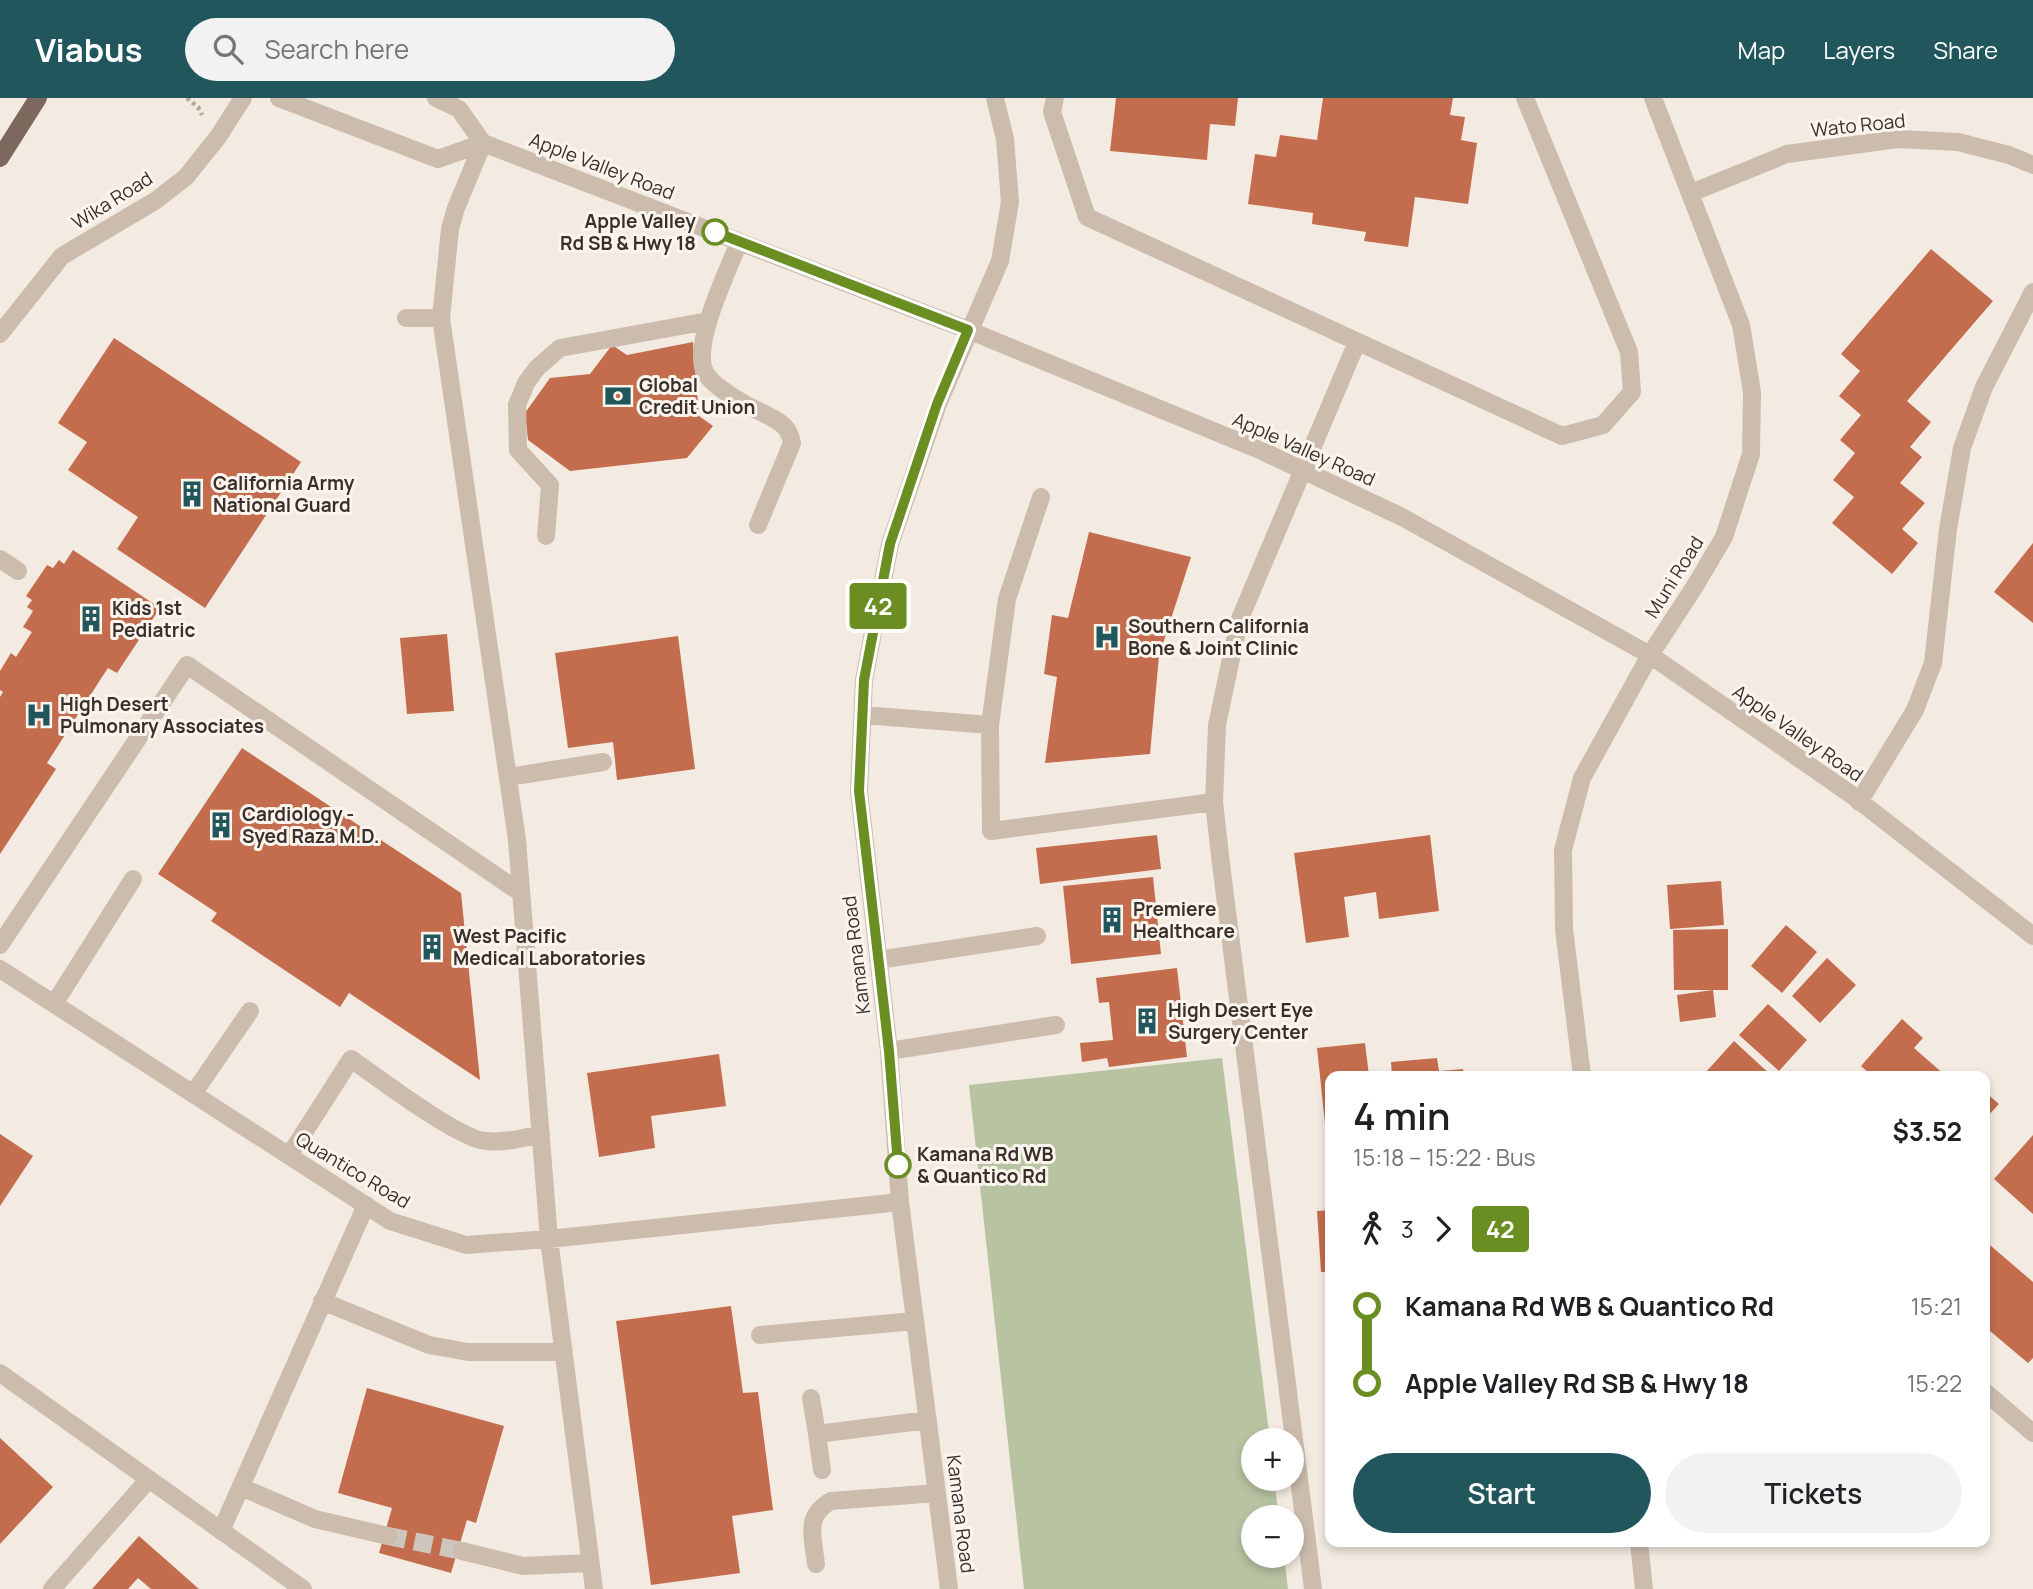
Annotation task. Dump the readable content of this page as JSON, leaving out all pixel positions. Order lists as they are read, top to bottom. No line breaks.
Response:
{"streets":{"street":["Wato Road","Apple Valley Road","Wika Road","Muni Road","Kamana Road","Quantico Road"]},"crossings":[["Wato Road","Muni Road"],["Apple Valley Road","Muni Road"],["Apple Valley Road","Kamana Road"],["Kamana Road","Quantico Road"]],"places":{"other":["Apple Valley Rd SB & Hwy 18","Kamana Rd WB & Quantico Rd"],"bank":["Global Credit Union"],"building":["California Army National Guard","Kids 1st Pediatric","Cardiology - Syed Raza M.D.","Premiere Healthcare","West Pacific Medical Laboratories","High Desert Eye Surgery Center"],"hospital":["Southern California Bone & Joint Clinic","High Desert Pulmonary Associates"]},"lines":["bus line 42"],"page":{"header":"Viabus","search":"Search here","nav":["Map","Layers","Share"],"on_map":"42","heading":["4 min","15:18 – 15:22 · Bus","$3.52"],"legs":["3","42"],"list":[{"name":"Kamana Rd WB & Quantico Rd","value":"15:21"},{"name":"Apple Valley Rd SB & Hwy 18","value":"15:22"}],"map_buttons":["+","−"],"buttons":["Start","Tickets"]}}
